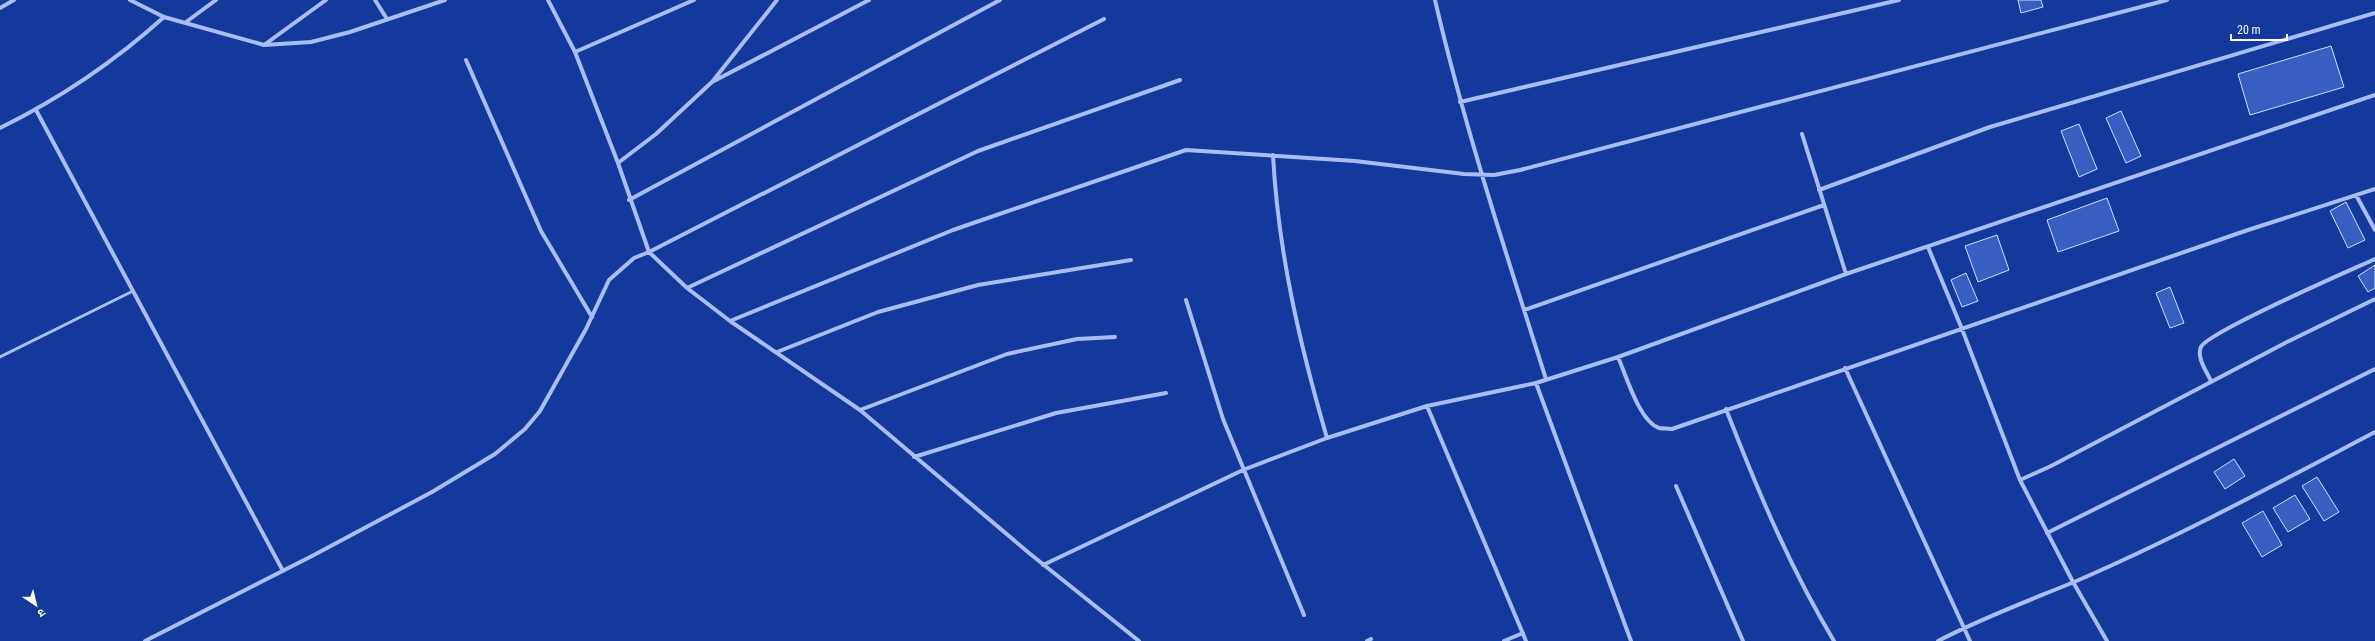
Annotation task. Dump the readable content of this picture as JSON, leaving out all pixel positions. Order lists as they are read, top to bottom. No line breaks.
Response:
{"scale_bar":"20 m","north":"bottom right"}
